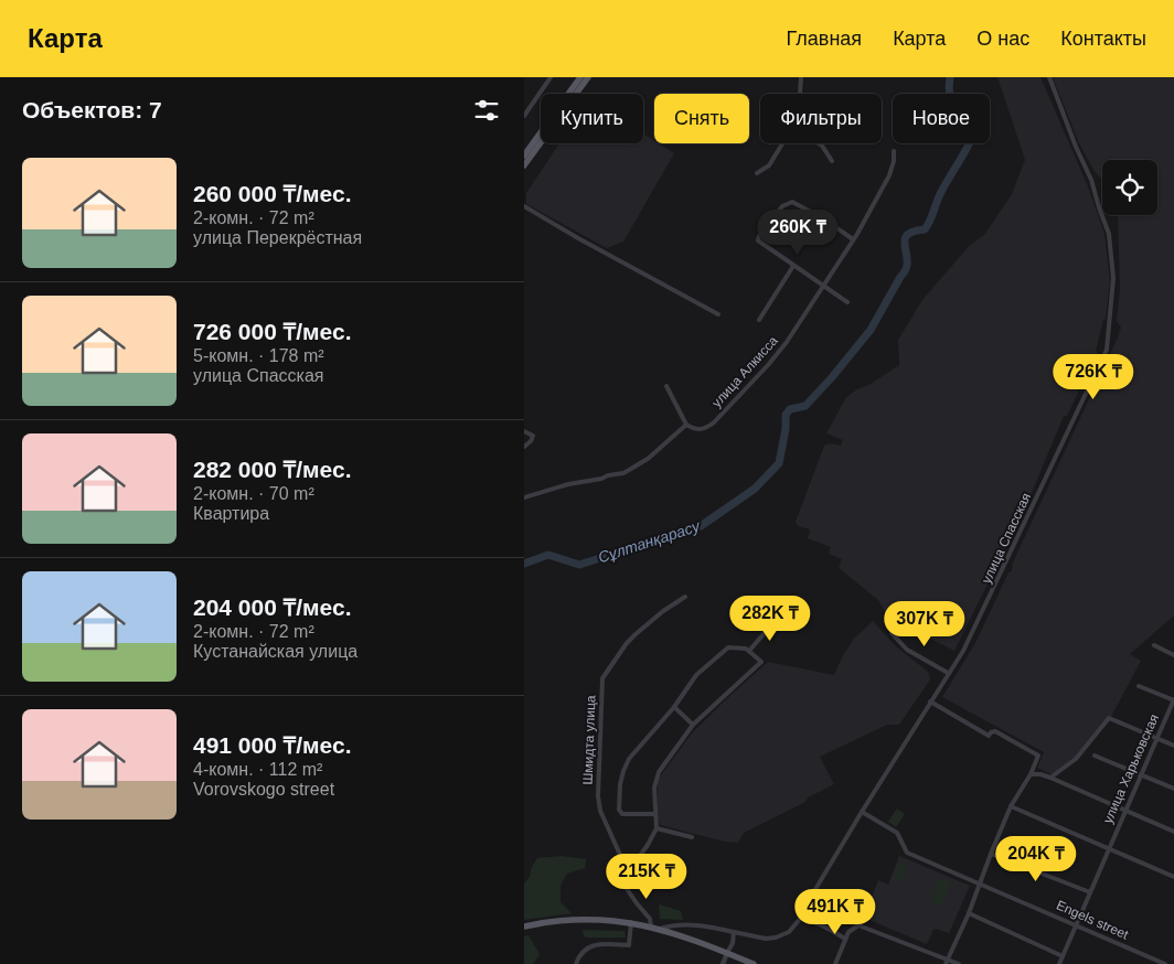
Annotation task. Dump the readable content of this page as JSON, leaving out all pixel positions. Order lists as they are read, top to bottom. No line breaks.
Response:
{"streets":{"street":["улица Алкисса","улица Спасская","Шмидта улица","улица Харьковская","Engels street"]},"crossings":[["улица Спасская","Engels street"],["улица Харьковская","Engels street"]],"water":["Сұлтанқарасу"],"page":{"header":"Карта","nav":["Главная","Карта","О нас","Контакты"],"heading":"Объектов: 7","chip":["Купить","Снять","Фильтры","Новое"],"list":[{"name":"260 000 ₸/мес.","note":"2-комн. · 72 m² · улица Перекрёстная"},{"name":"726 000 ₸/мес.","note":"5-комн. · 178 m² · улица Спасская"},{"name":"282 000 ₸/мес.","note":"2-комн. · 70 m² · Квартира"},{"name":"204 000 ₸/мес.","note":"2-комн. · 72 m² · Кустанайская улица"},{"name":"491 000 ₸/мес.","note":"4-комн. · 112 m² · Vorovskogo street"}],"price":["260K ₸","726K ₸","282K ₸","307K ₸","204K ₸","215K ₸","491K ₸"]}}
